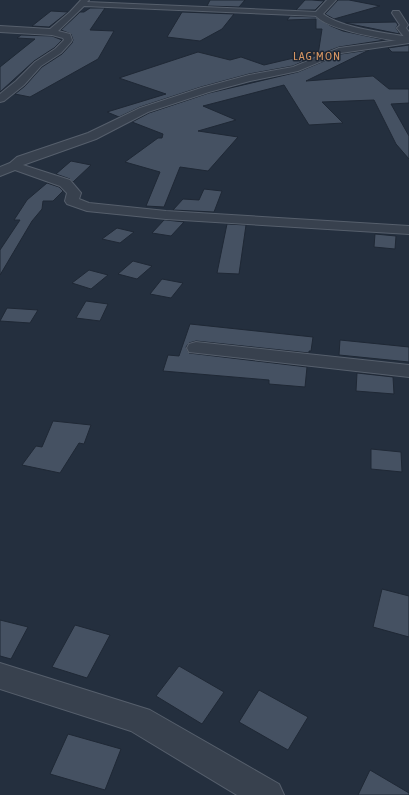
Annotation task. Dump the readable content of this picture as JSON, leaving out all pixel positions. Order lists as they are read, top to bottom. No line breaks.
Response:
{"districts":["LAG'MON"]}
